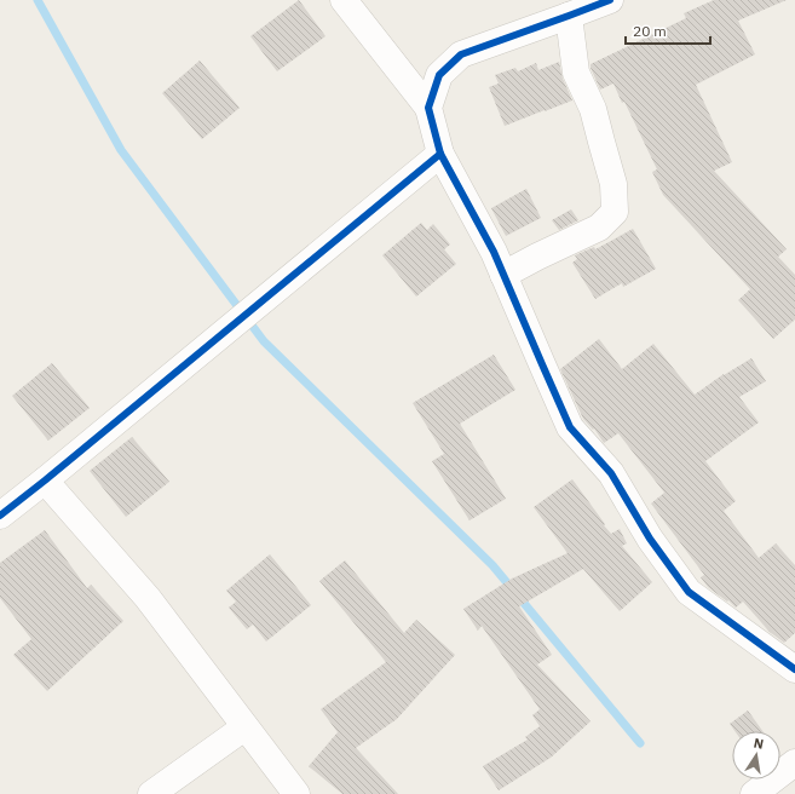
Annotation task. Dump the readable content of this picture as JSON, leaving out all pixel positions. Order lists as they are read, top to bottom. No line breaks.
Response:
{"scale_bar":"20 m","north":"top"}
